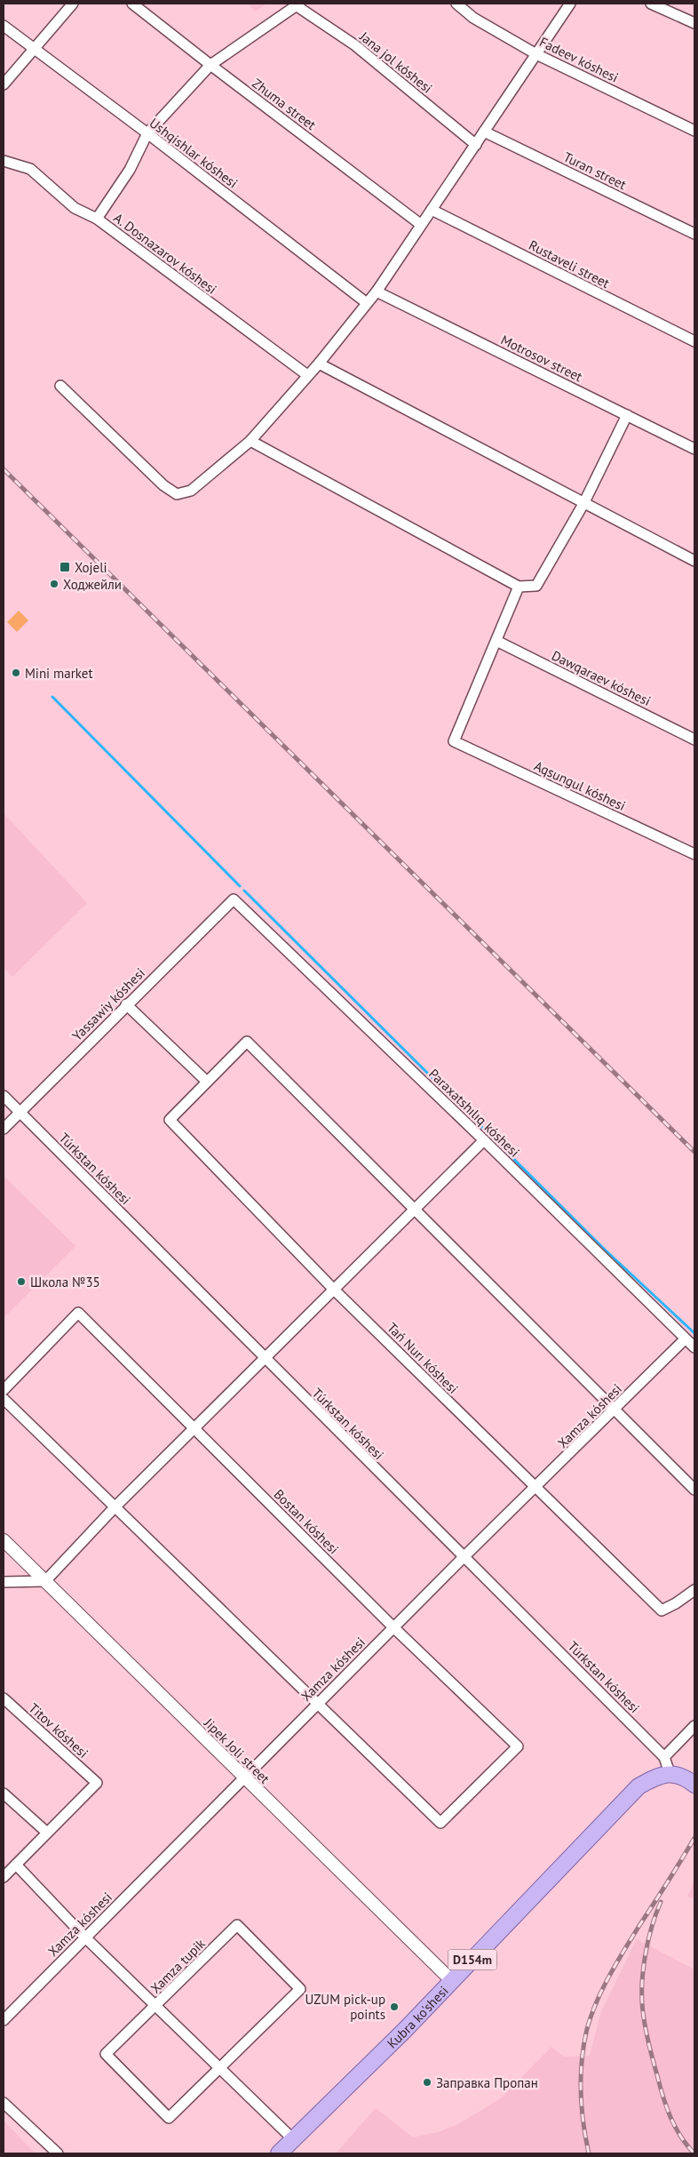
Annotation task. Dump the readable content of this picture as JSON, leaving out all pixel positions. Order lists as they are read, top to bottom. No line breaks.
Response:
{"streets":{"main road":["D154m","Kubra ko'shesi"],"street":["Fadeev kóshesi","Jana jol kóshesi","Zhuma street","Ushqishlar kóshesi","Turan street","A. Dosnazarov kóshesi","Rustaveli street","Motrosov street","Dawqaraev kóshesi","Aqsungul kóshesi","Yassawiy kóshesi","Paraxatshılıq kóshesi","Túrkstan kóshesi","Tań Nurı kóshesi","Xamza kóshesi","Bostan kóshesi","Titov kóshesi","Jipek Joli street","Xamza tupik"]},"crossings":[["Dawqaraev kóshesi","Aqsungul kóshesi"],["Yassawiy kóshesi","Paraxatshılıq kóshesi"],["Yassawiy kóshesi","Túrkstan kóshesi"],["Paraxatshılıq kóshesi","Xamza kóshesi"],["Túrkstan kóshesi","Xamza kóshesi"],["Túrkstan kóshesi","Kubra ko'shesi"],["Tań Nurı kóshesi","Xamza kóshesi"],["Xamza kóshesi","Bostan kóshesi"],["Xamza kóshesi","Jipek Joli street"],["Jipek Joli street","Kubra ko'shesi"]],"places":{"transit":["Xojeli"],"other":["Ходжейли","Mini market","Школа №35","UZUM pick-up points","Заправка Пропан"]}}
